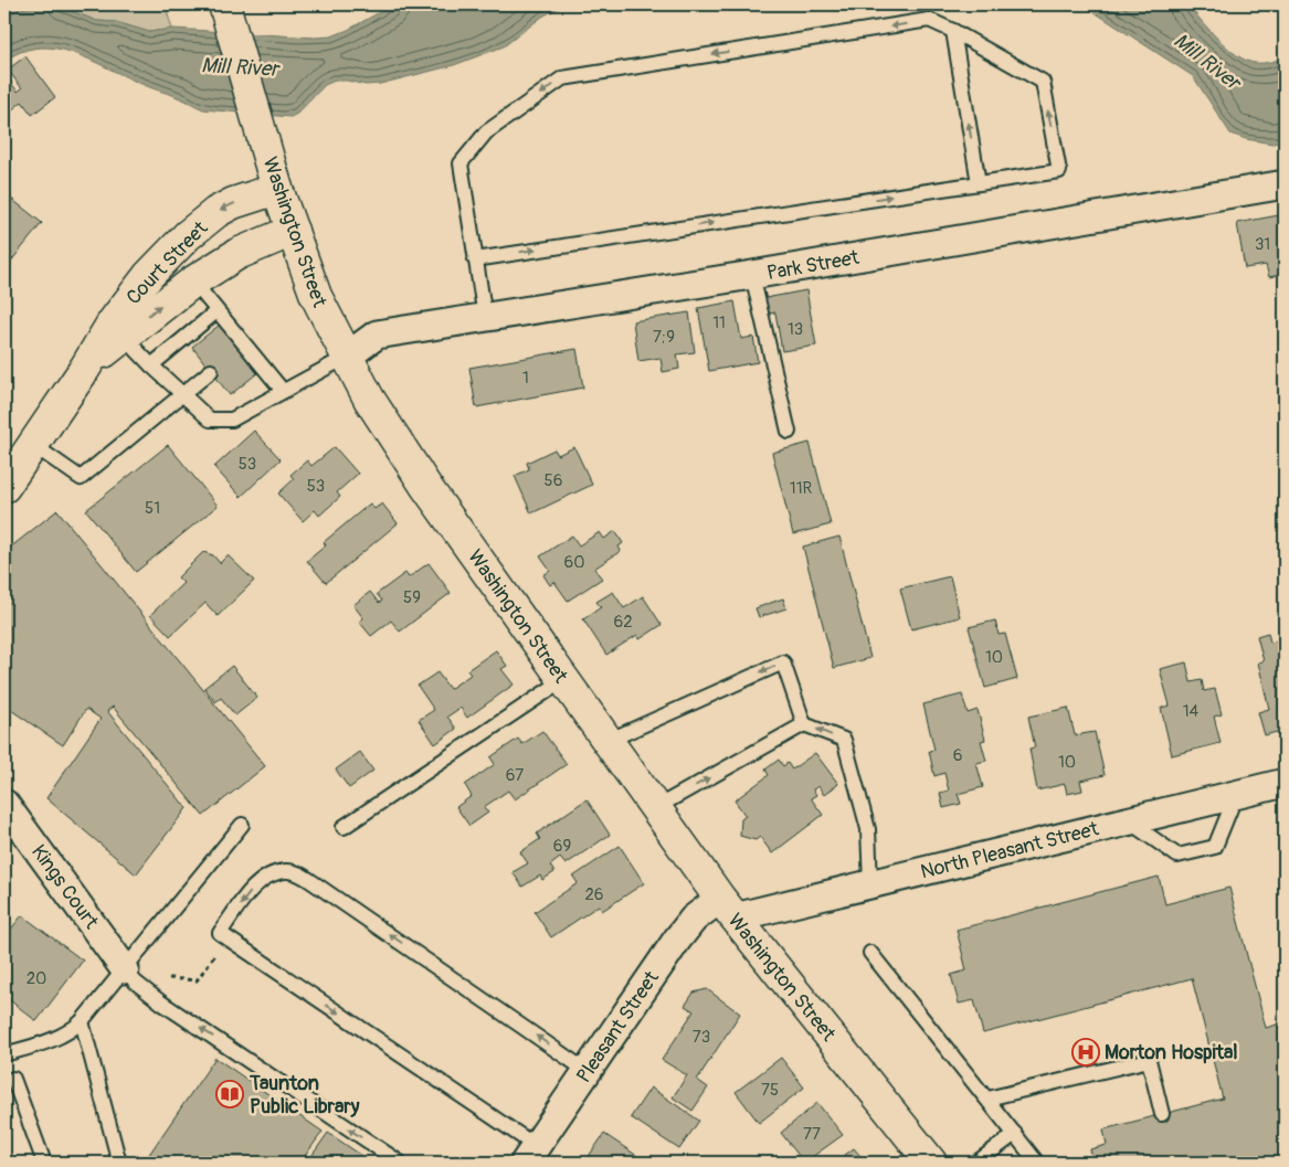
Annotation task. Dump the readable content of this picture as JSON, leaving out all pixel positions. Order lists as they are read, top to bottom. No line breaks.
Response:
{"streets":{"main road":["Washington Street","Court Street"],"street":["Park Street","North Pleasant Street","Kings Court","Pleasant Street"]},"crossings":[["Washington Street","Court Street"],["Washington Street","Park Street"],["Washington Street","North Pleasant Street"],["Washington Street","Pleasant Street"],["North Pleasant Street","Pleasant Street"]],"water":["Mill River"],"places":{"hospital":["Morton Hospital"],"library":["Taunton Public Library"]},"house_numbers":["31","11","13","7;9","1","53","56","53","11R","51","60","59","62","10","14","6","10","67","69","26","20","73","75","77"]}
